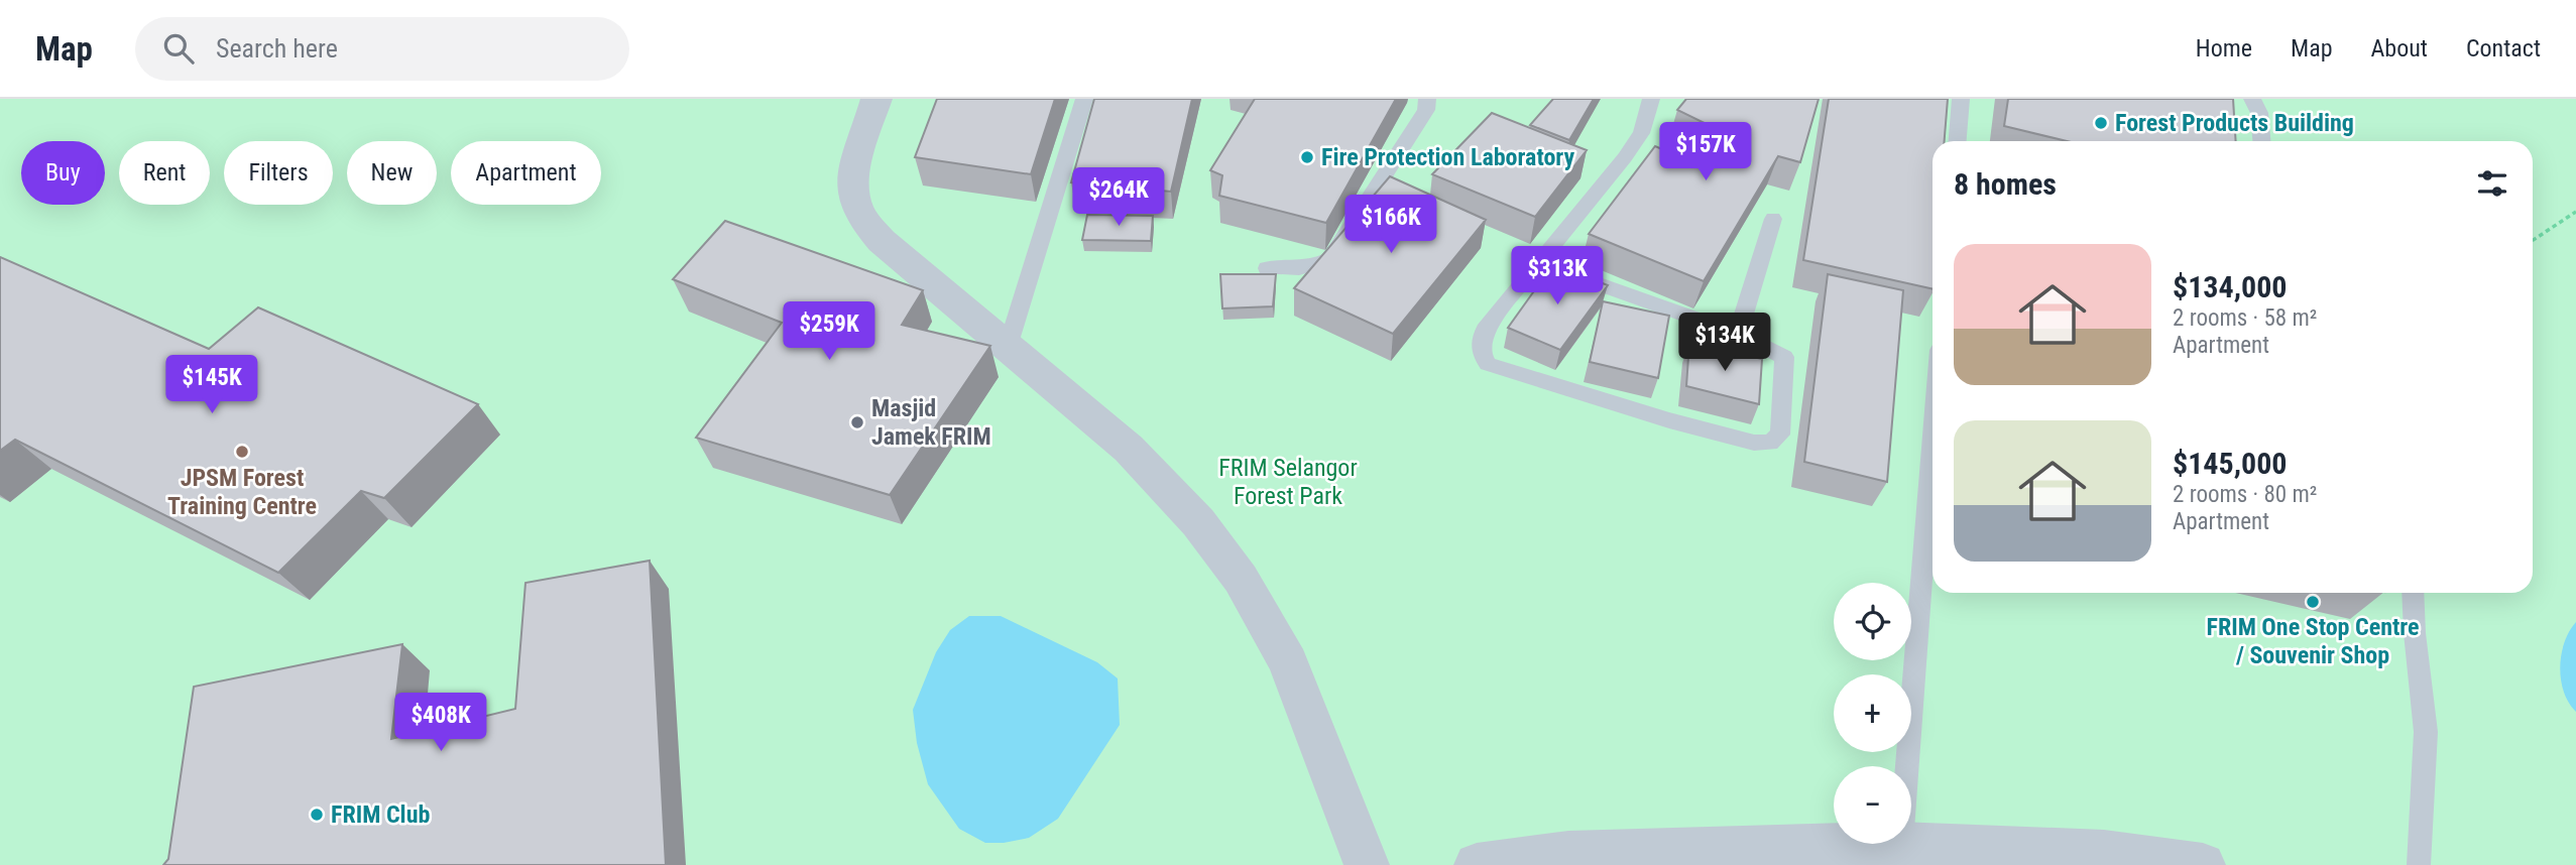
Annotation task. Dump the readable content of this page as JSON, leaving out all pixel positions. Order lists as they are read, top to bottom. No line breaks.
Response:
{"parks":["FRIM Selangor Forest Park"],"places":["Forest Products Building","Fire Protection Laboratory","Masjid Jamek FRIM","JPSM Forest Training Centre","FRIM One Stop Centre / Souvenir Shop","FRIM Club"],"page":{"header":"Map","search":"Search here","nav":["Home","Map","About","Contact"],"price":["$157K","$264K","$166K","$313K","$259K","$134K","$145K","$408K"],"chip":["Buy","Rent","Filters","New","Apartment"],"heading":"8 homes","list":[{"name":"$134,000","note":"2 rooms · 58 m² · Apartment"},{"name":"$145,000","note":"2 rooms · 80 m² · Apartment"}],"map_buttons":["+","−"]}}
